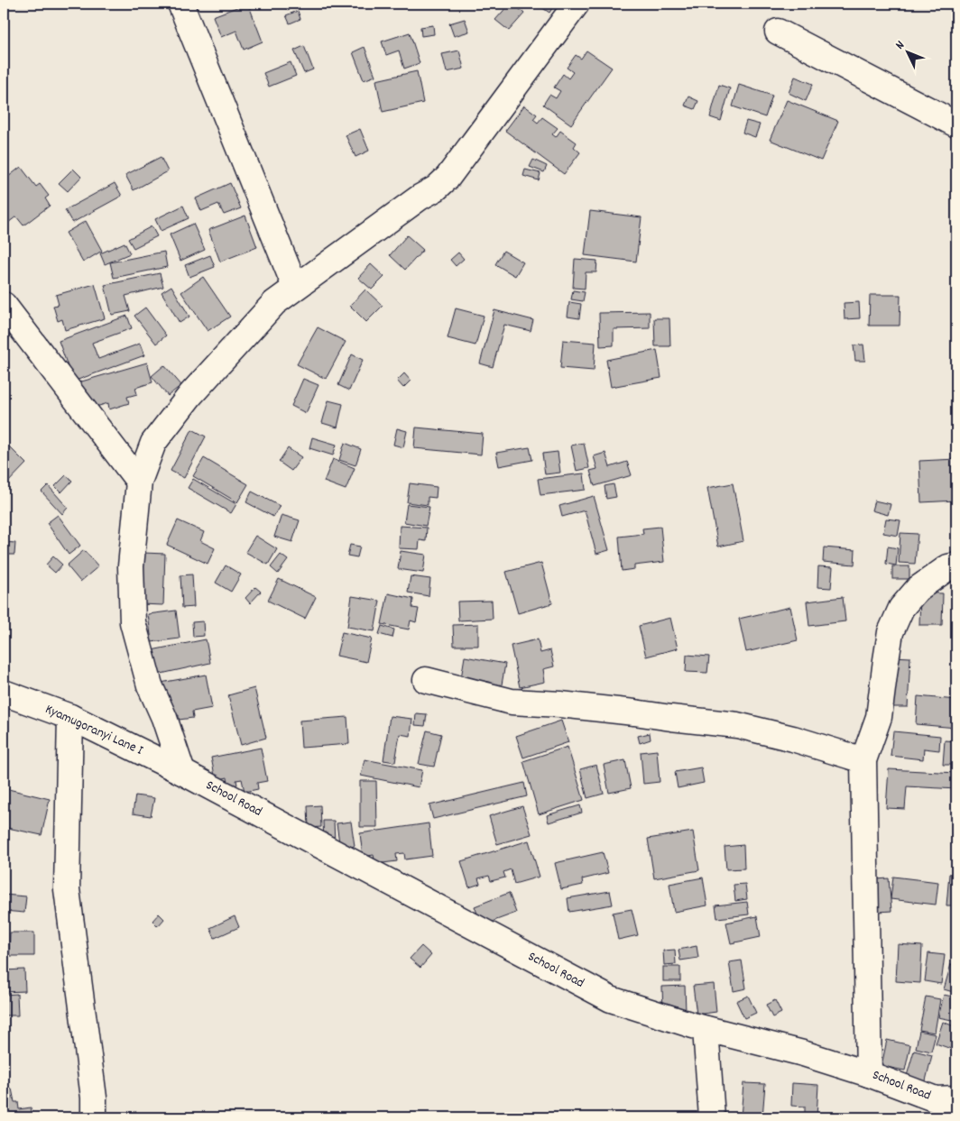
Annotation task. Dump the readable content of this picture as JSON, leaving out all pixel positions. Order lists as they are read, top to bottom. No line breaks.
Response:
{"streets":{"street":["Kyamugoranyi Lane I","School Road"]},"crossings":[["Kyamugoranyi Lane I","School Road"]],"north":"top left"}
